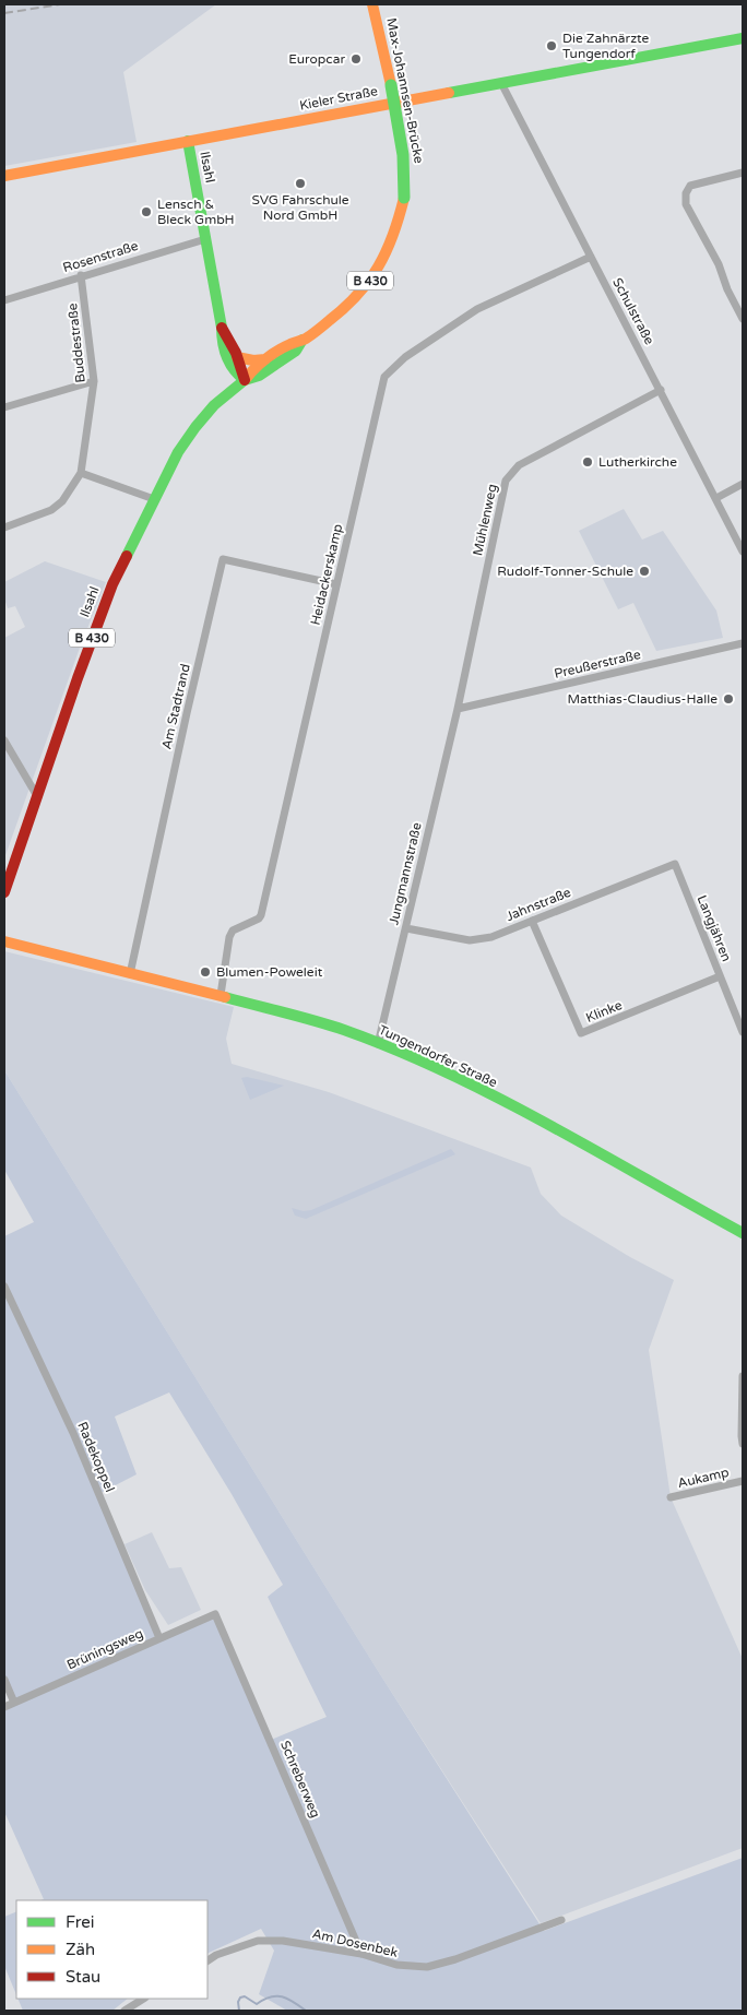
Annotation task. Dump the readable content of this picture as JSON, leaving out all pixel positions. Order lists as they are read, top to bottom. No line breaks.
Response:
{"streets":{"main road":["Max-Johannsen-Brücke","Kieler Straße","Ilsahl","B 430","Tungendorfer Straße"],"street":["Rosenstraße","Schulstraße","Buddestraße","Mühlenweg","Heidackerskamp","Preußerstraße","Am Stadtrand","Jungmannstraße","Jahnstraße","Langjähren","Klinke","Radekoppel","Aukamp","Brüningsweg","Schreberweg","Am Dosenbek"]},"crossings":[["Max-Johannsen-Brücke","Ilsahl"],["Kieler Straße","Ilsahl"],["Kieler Straße","Schulstraße"],["Ilsahl","Rosenstraße"],["Rosenstraße","Buddestraße"],["Schulstraße","Mühlenweg"],["Schulstraße","Heidackerskamp"],["Mühlenweg","Preußerstraße"],["Mühlenweg","Jungmannstraße"],["Heidackerskamp","Am Stadtrand"],["Heidackerskamp","Tungendorfer Straße"],["Preußerstraße","Jungmannstraße"],["Am Stadtrand","Tungendorfer Straße"],["Jungmannstraße","Jahnstraße"],["Jungmannstraße","Tungendorfer Straße"],["Jahnstraße","Langjähren"],["Jahnstraße","Klinke"],["Langjähren","Klinke"],["Radekoppel","Brüningsweg"],["Brüningsweg","Schreberweg"],["Schreberweg","Am Dosenbek"]],"places":["Die Zahnärzte Tungendorf","Europcar","SVG Fahrschule Nord GmbH","Lensch & Bleck GmbH","Lutherkirche","Rudolf-Tonner-Schule","Matthias-Claudius-Halle","Blumen-Poweleit"],"legend":["Frei","Zäh","Stau"]}
